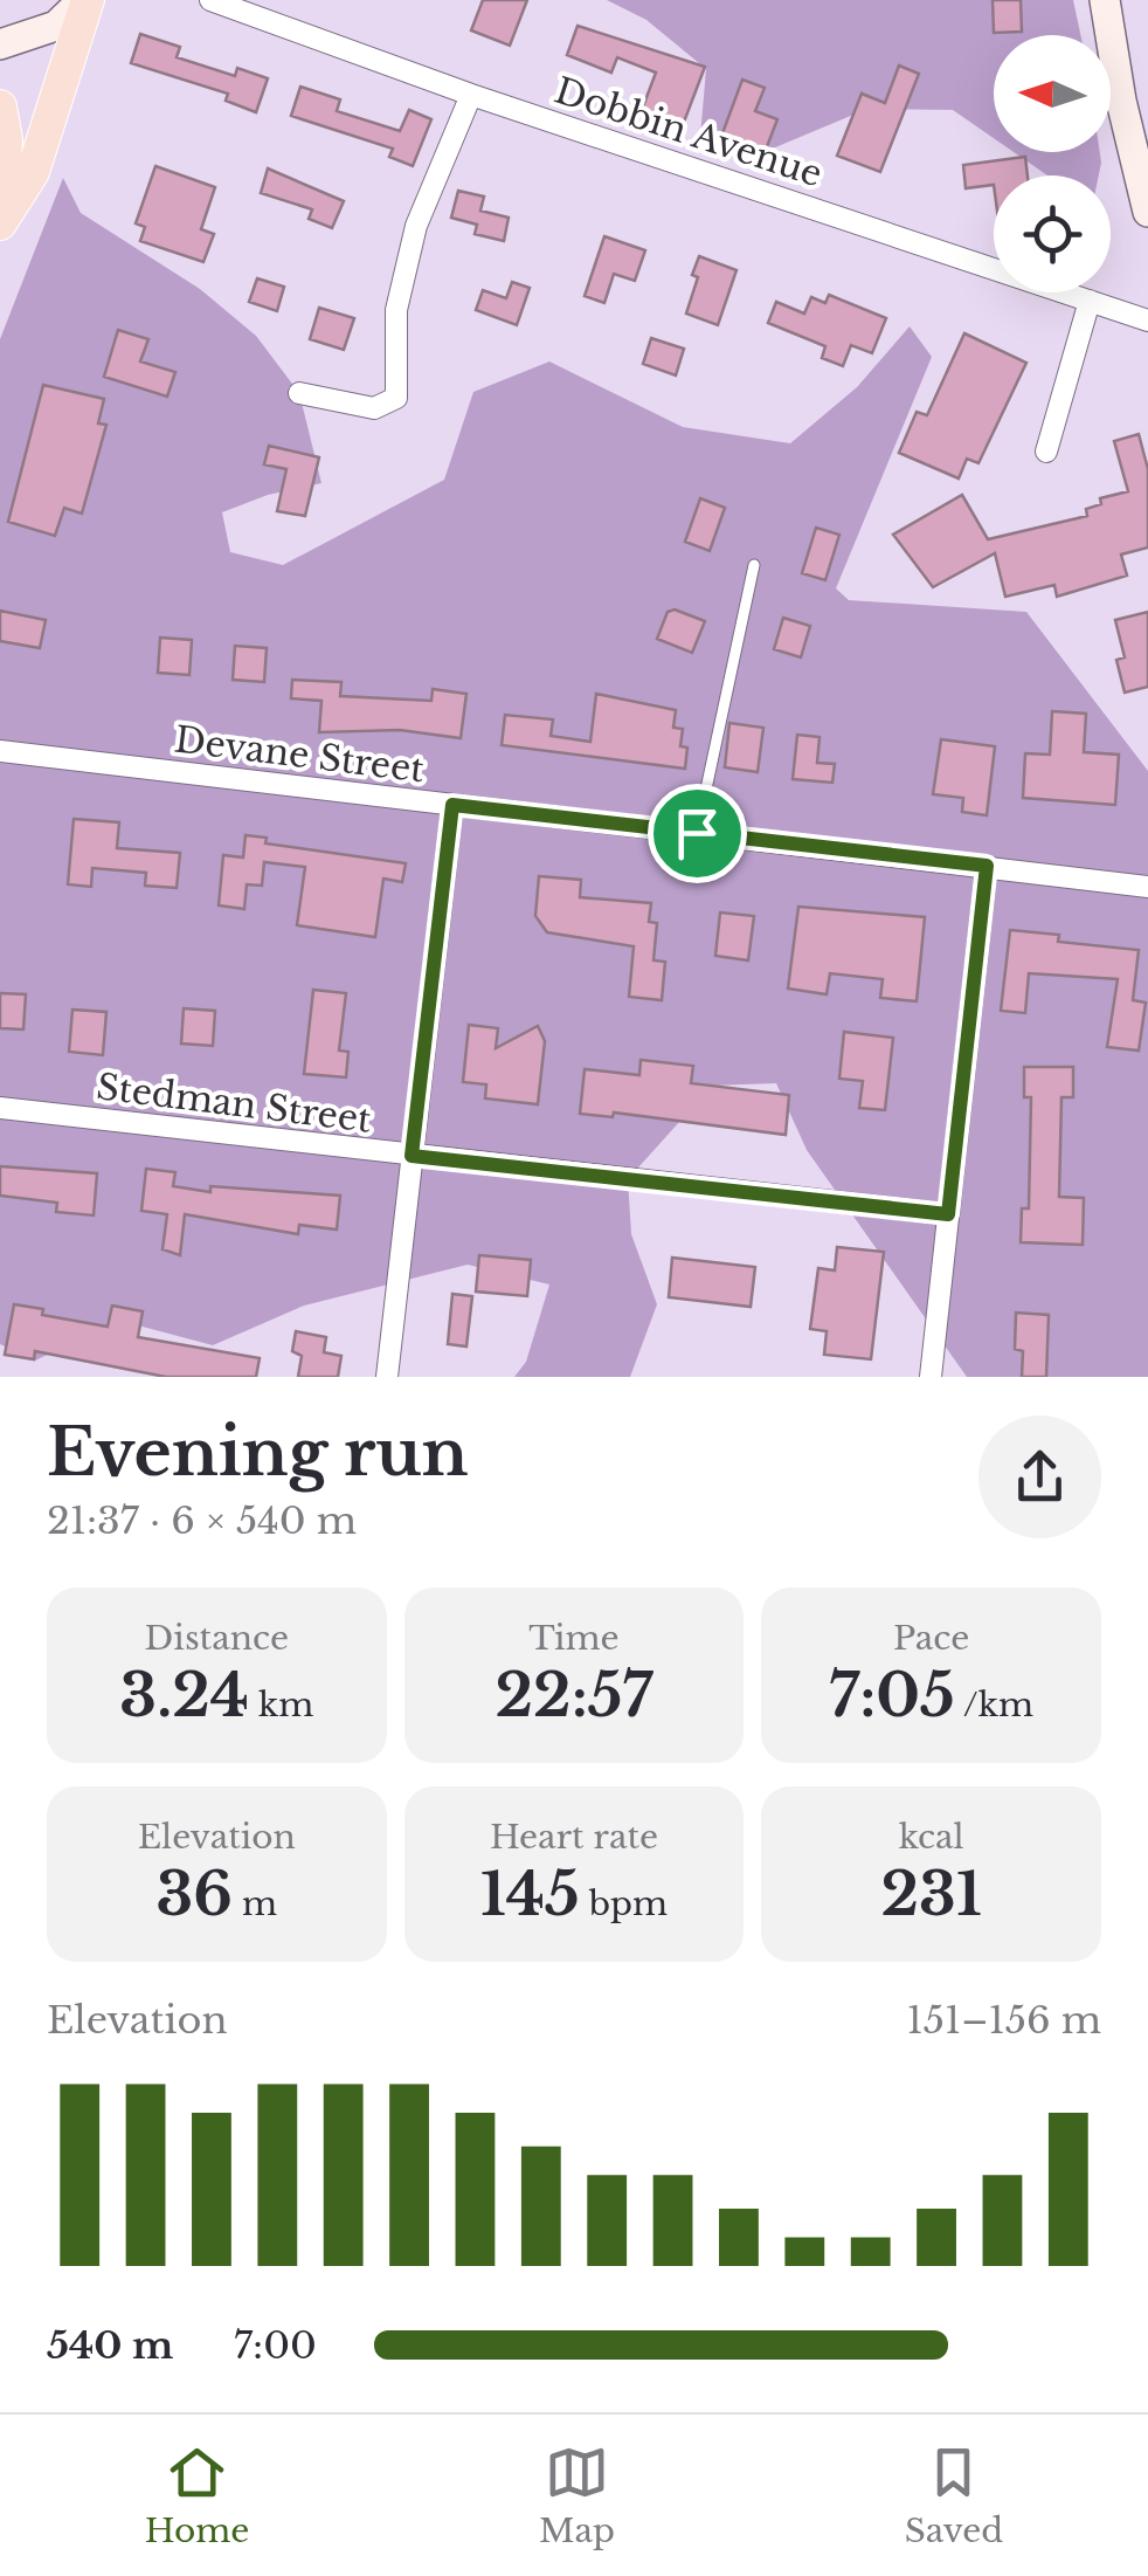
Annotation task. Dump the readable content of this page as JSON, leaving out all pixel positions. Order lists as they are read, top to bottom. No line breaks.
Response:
{"streets":{"street":["Dobbin Avenue","Devane Street","Stedman Street"]},"north":"left","page":{"heading":["Evening run","21:37 · 6 × 540 m"],"stats":[["Distance","3.24 km"],["Time","22:57"],["Pace","7:05 /km"],["Elevation","36 m"],["Heart rate","145 bpm"],["kcal","231"]],"chart":["Elevation","151–156 m"],"list":[{"name":"540 m","note":"7:00"}],"tabs":["Home","Map","Saved"]}}
